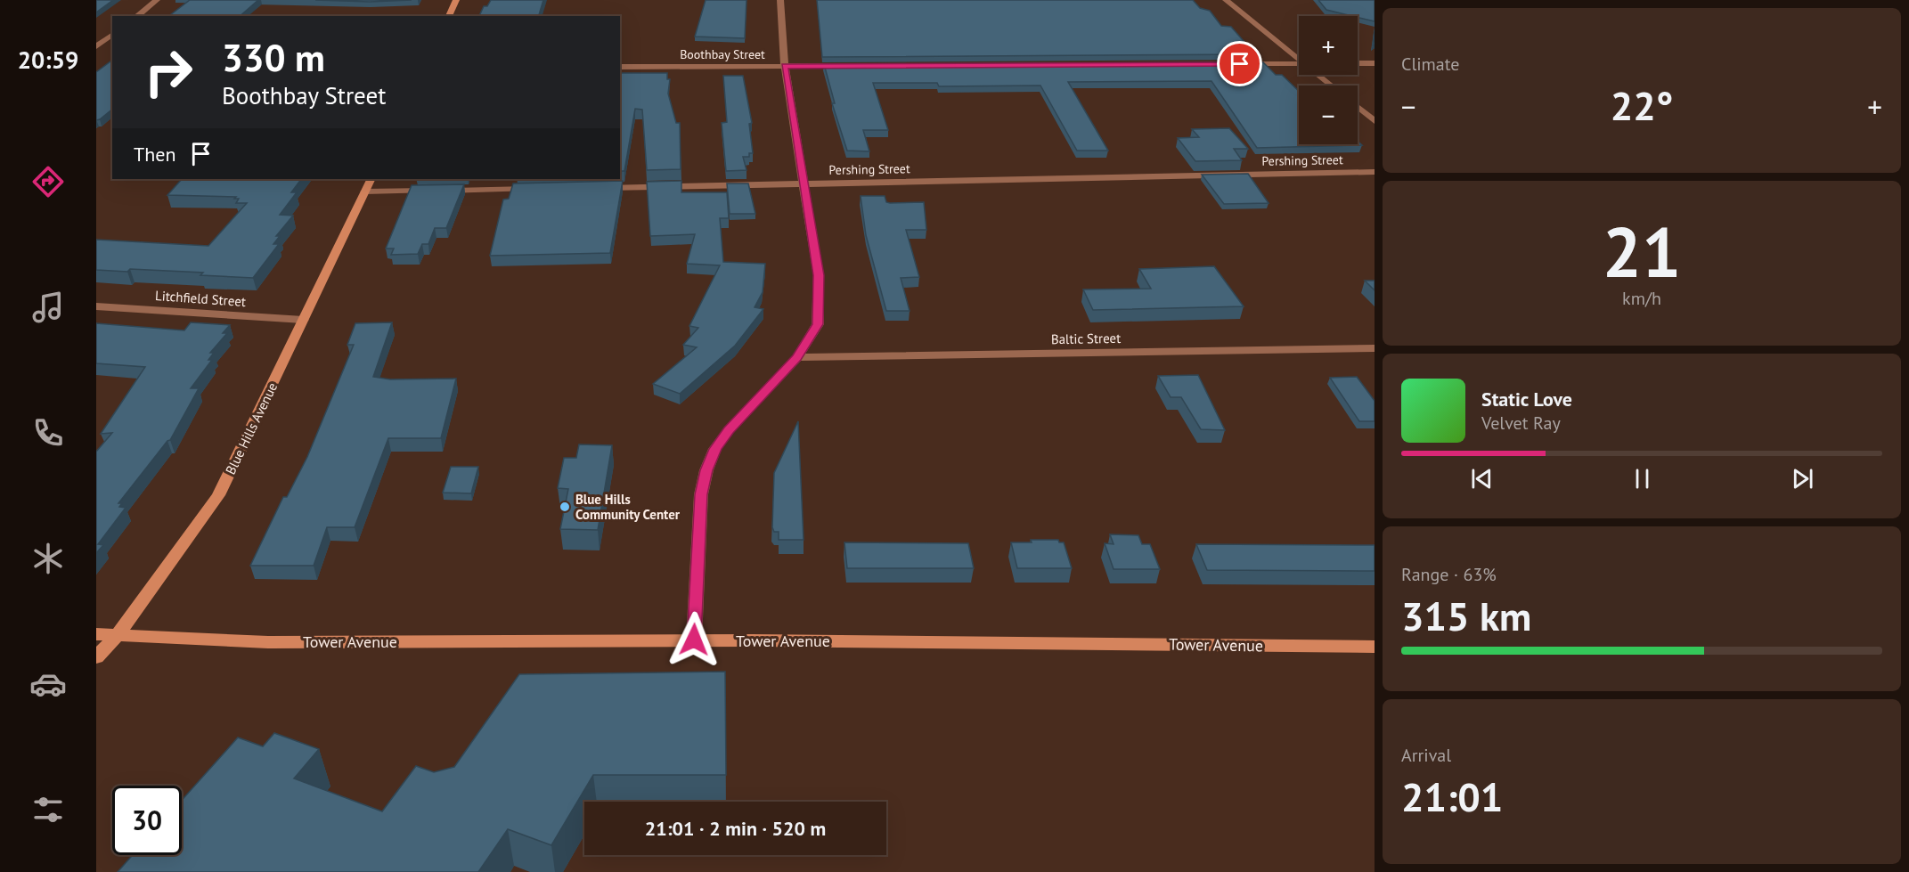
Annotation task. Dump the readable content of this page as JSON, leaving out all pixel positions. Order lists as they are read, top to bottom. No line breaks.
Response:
{"streets":{"main road":["Blue Hills Avenue","Tower Avenue"],"street":["Boothbay Street","Pershing Street","Litchfield Street","Baltic Street"]},"crossings":[["Litchfield Street","Blue Hills Avenue"],["Blue Hills Avenue","Tower Avenue"]],"places":["Blue Hills Community Center"],"page":{"tabs":"20:59","tile":["Climate",["21","km/h"],["Range · 63%","315 km"],["Arrival","21:01"]],"map_buttons":["+","−"],"turn":["330 m","Boothbay Street"],"heat":["−","22°","+"],"then":"Then","song":["Static Love","Velvet Ray"],"limit":"30","trip":"21:01 · 2 min · 520 m"}}
